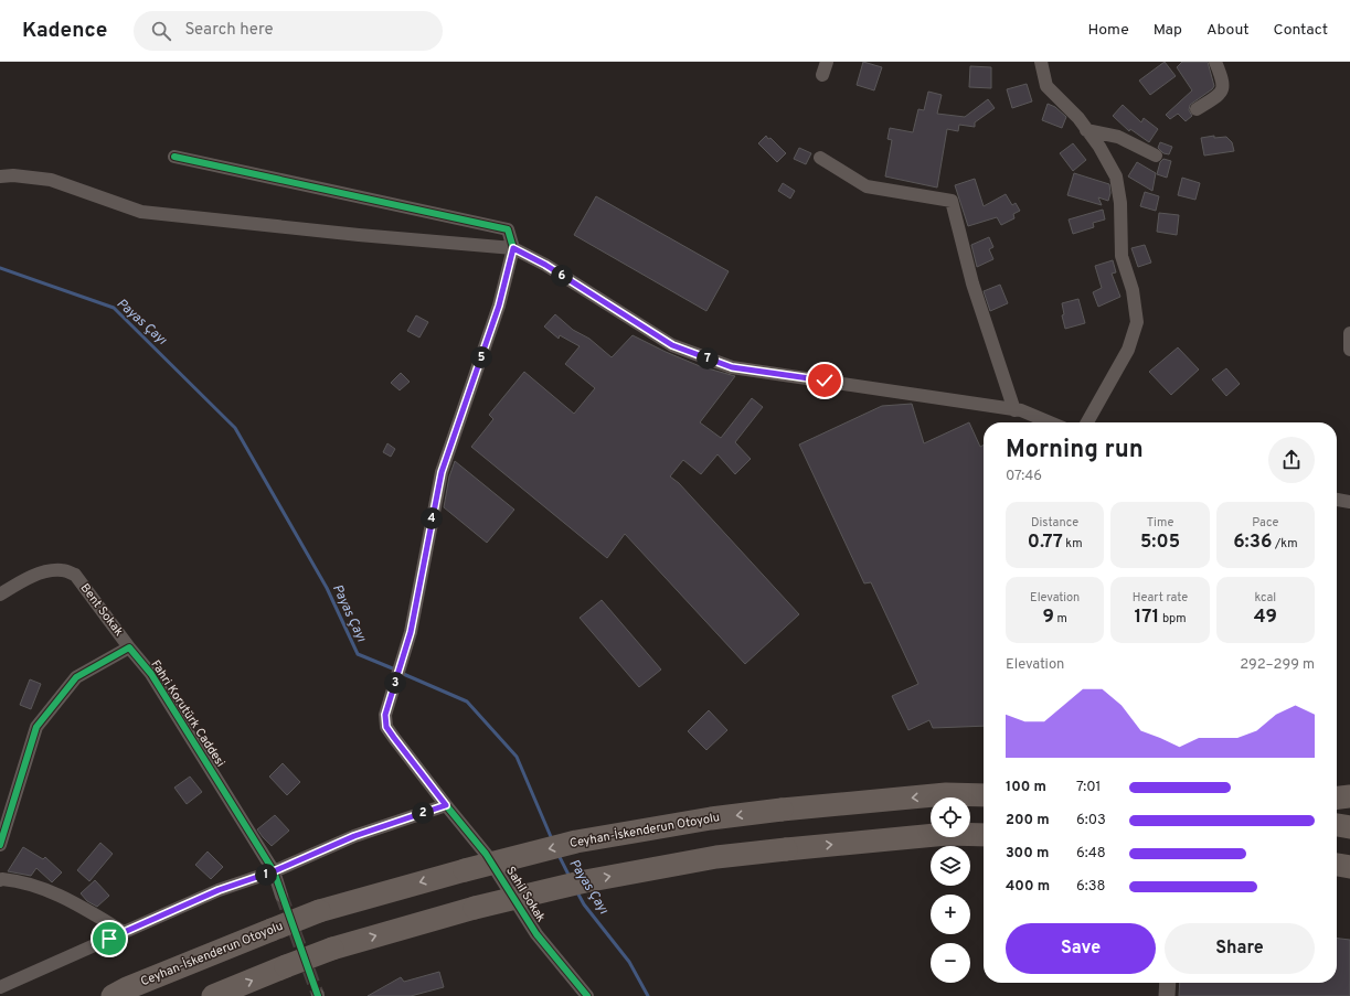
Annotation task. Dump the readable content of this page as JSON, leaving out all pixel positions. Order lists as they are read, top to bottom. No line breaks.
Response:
{"streets":{"highway":["Ceyhan-İskenderun Otoyolu"],"street":["Bent Sokak","Fahri Korutürk Caddesi","Sahil Sokak"]},"crossings":[["Bent Sokak","Fahri Korutürk Caddesi"]],"water":["Payas Çayı"],"page":{"header":"Kadence","search":"Search here","nav":["Home","Map","About","Contact"],"pins":["6","5","7","4","3","2","1"],"heading":["Morning run","07:46"],"stats":[["Distance","0.77 km"],["Time","5:05"],["Pace","6:36 /km"],["Elevation","9 m"],["Heart rate","171 bpm"],["kcal","49"]],"chart":["Elevation","292–299 m"],"list":[{"name":"100 m","note":"7:01"},{"name":"200 m","note":"6:03"},{"name":"300 m","note":"6:48"},{"name":"400 m","note":"6:38"}],"map_buttons":["+","−"],"buttons":["Save","Share"]}}
